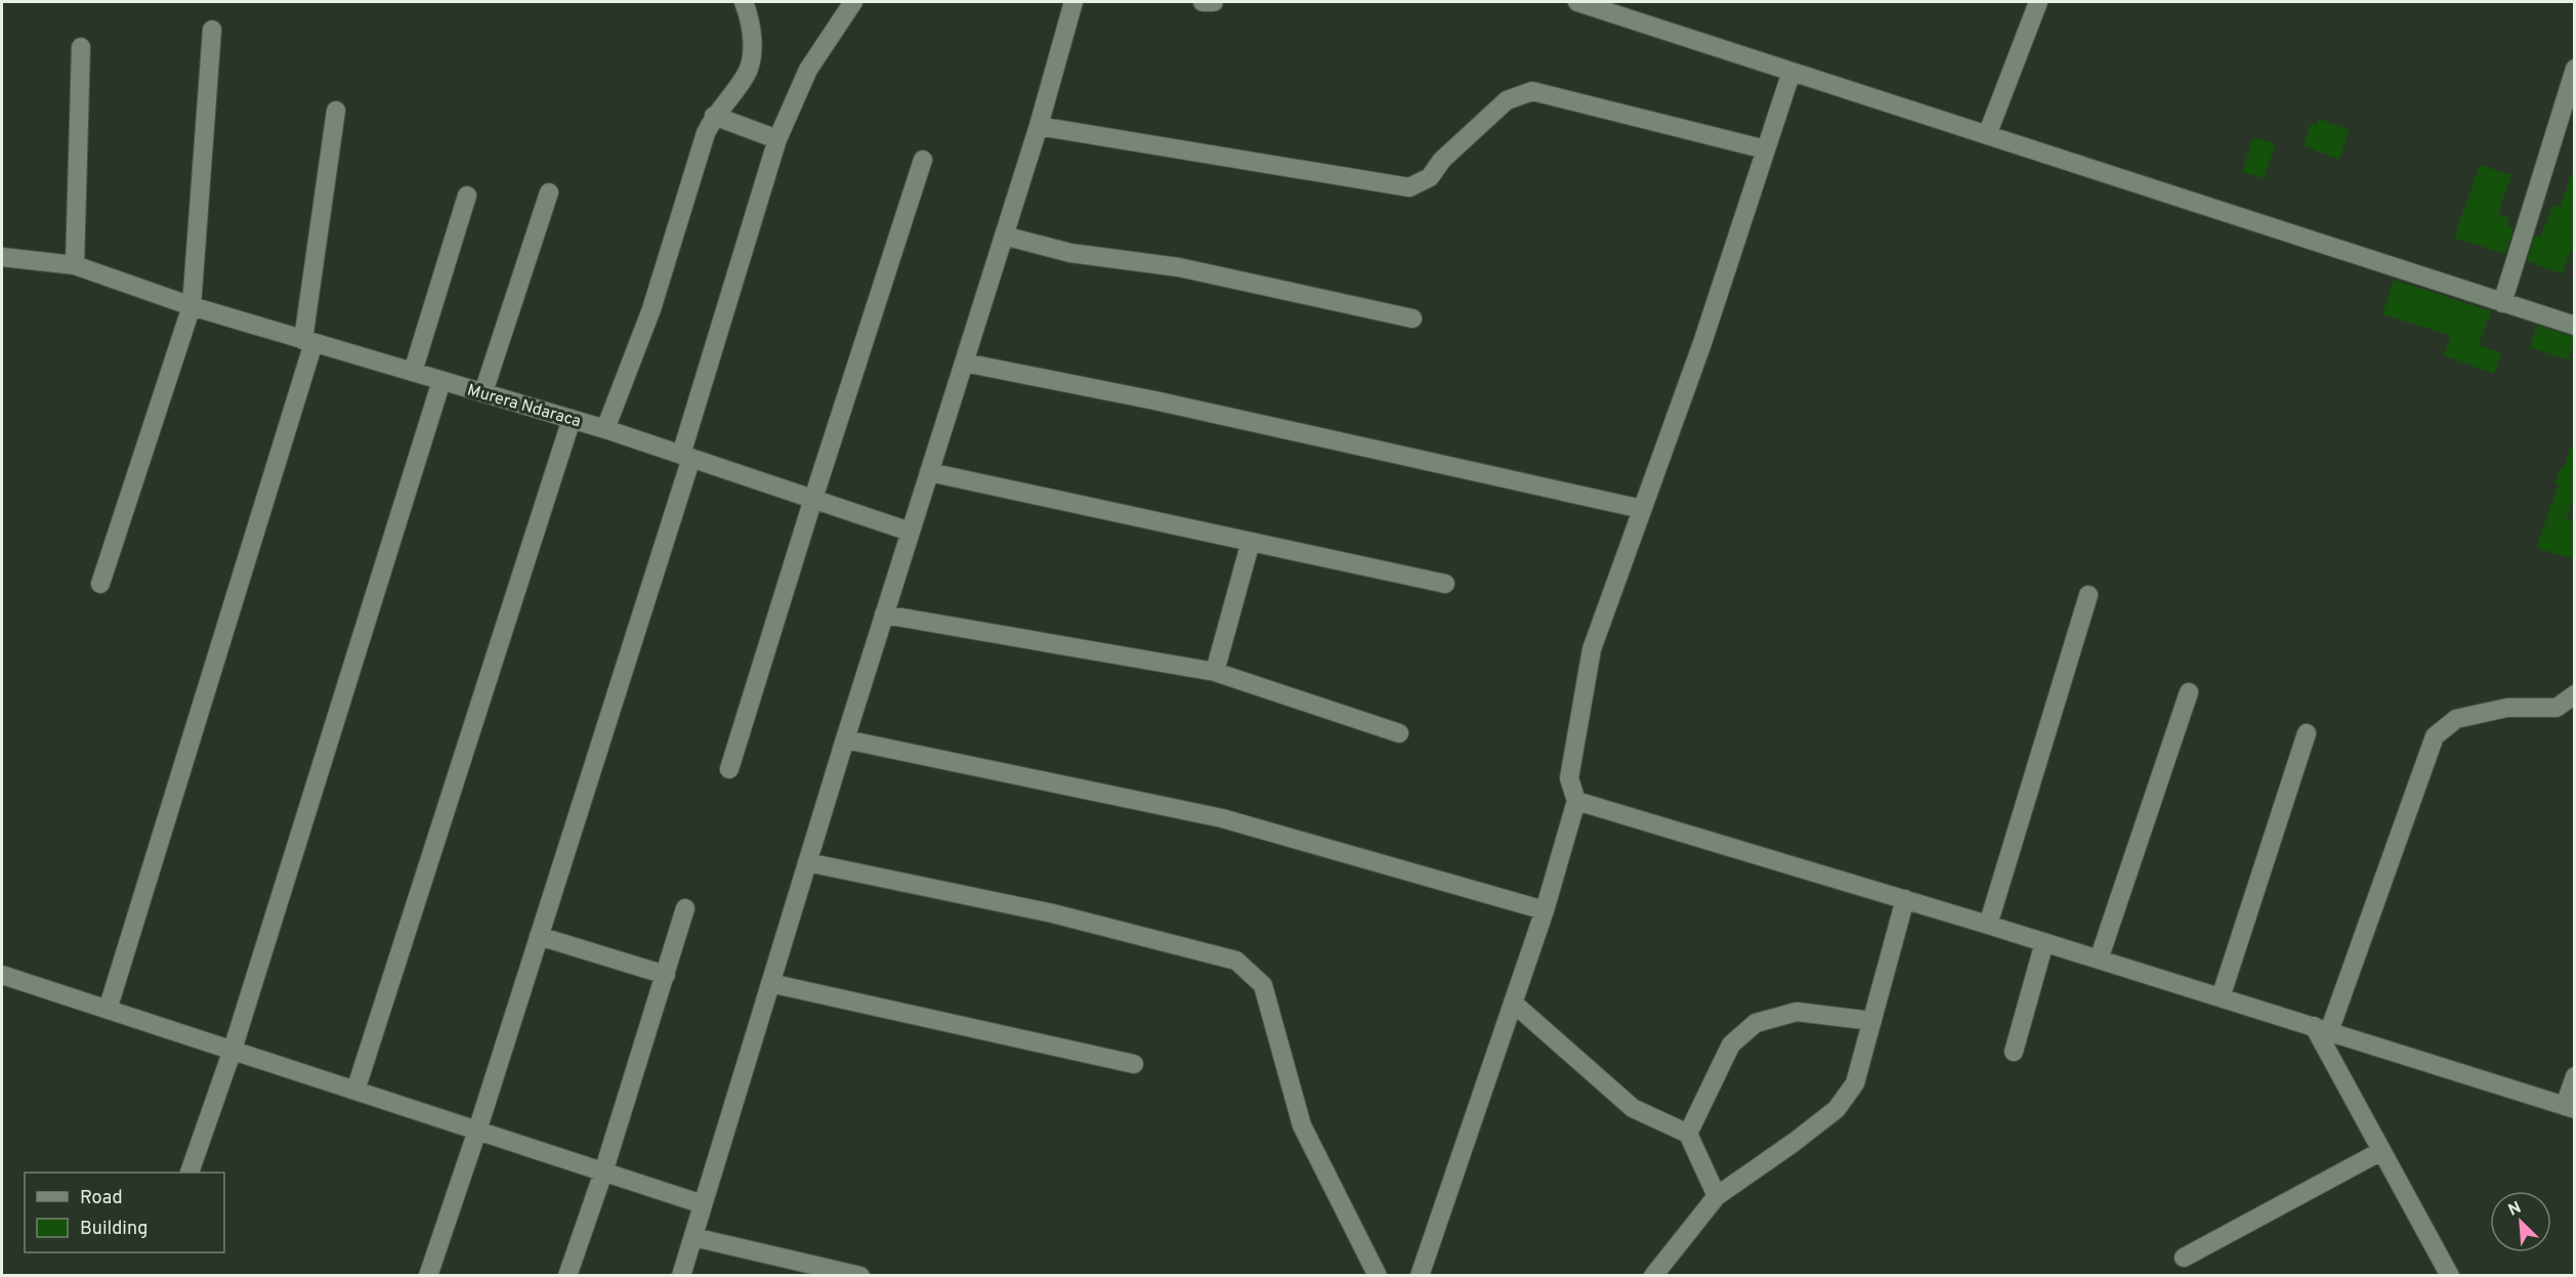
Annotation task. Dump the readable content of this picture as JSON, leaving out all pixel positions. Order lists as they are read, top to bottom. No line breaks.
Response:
{"streets":{"street":["Murera Ndaraca"]},"legend":["Road","Building"],"north":"top left"}
